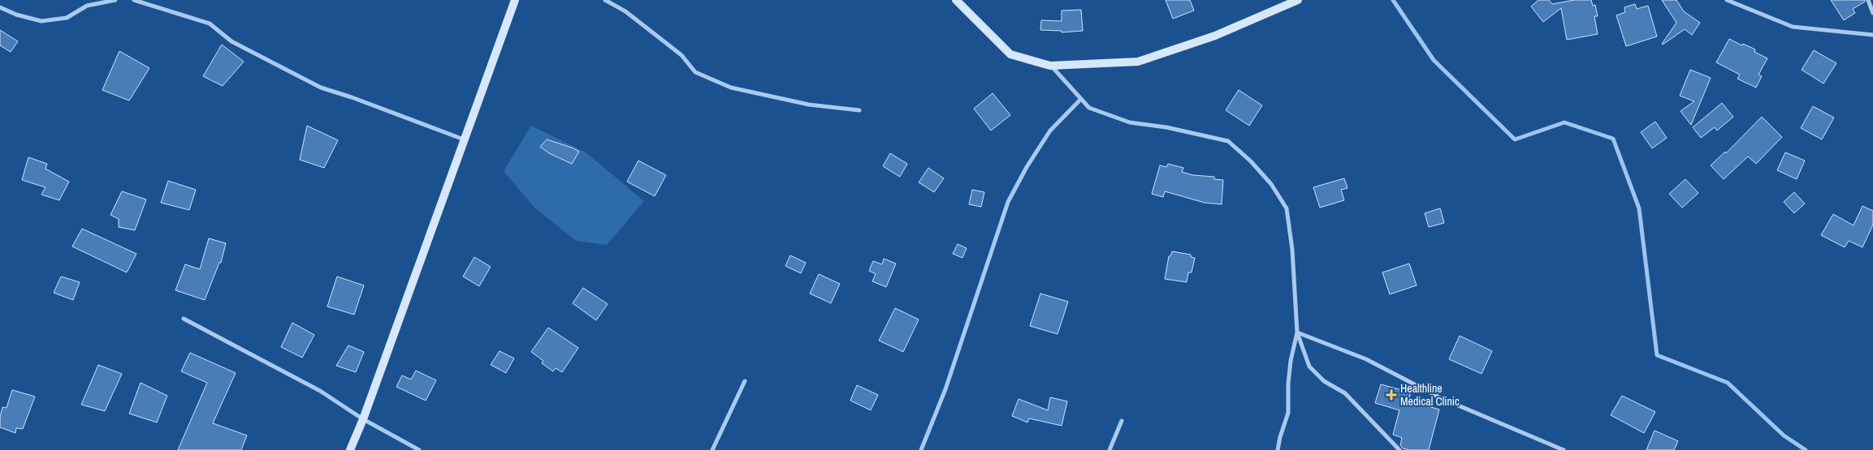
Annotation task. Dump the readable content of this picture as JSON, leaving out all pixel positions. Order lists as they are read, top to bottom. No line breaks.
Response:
{"places":{"health":["Healthline Medical Clinic"]}}
